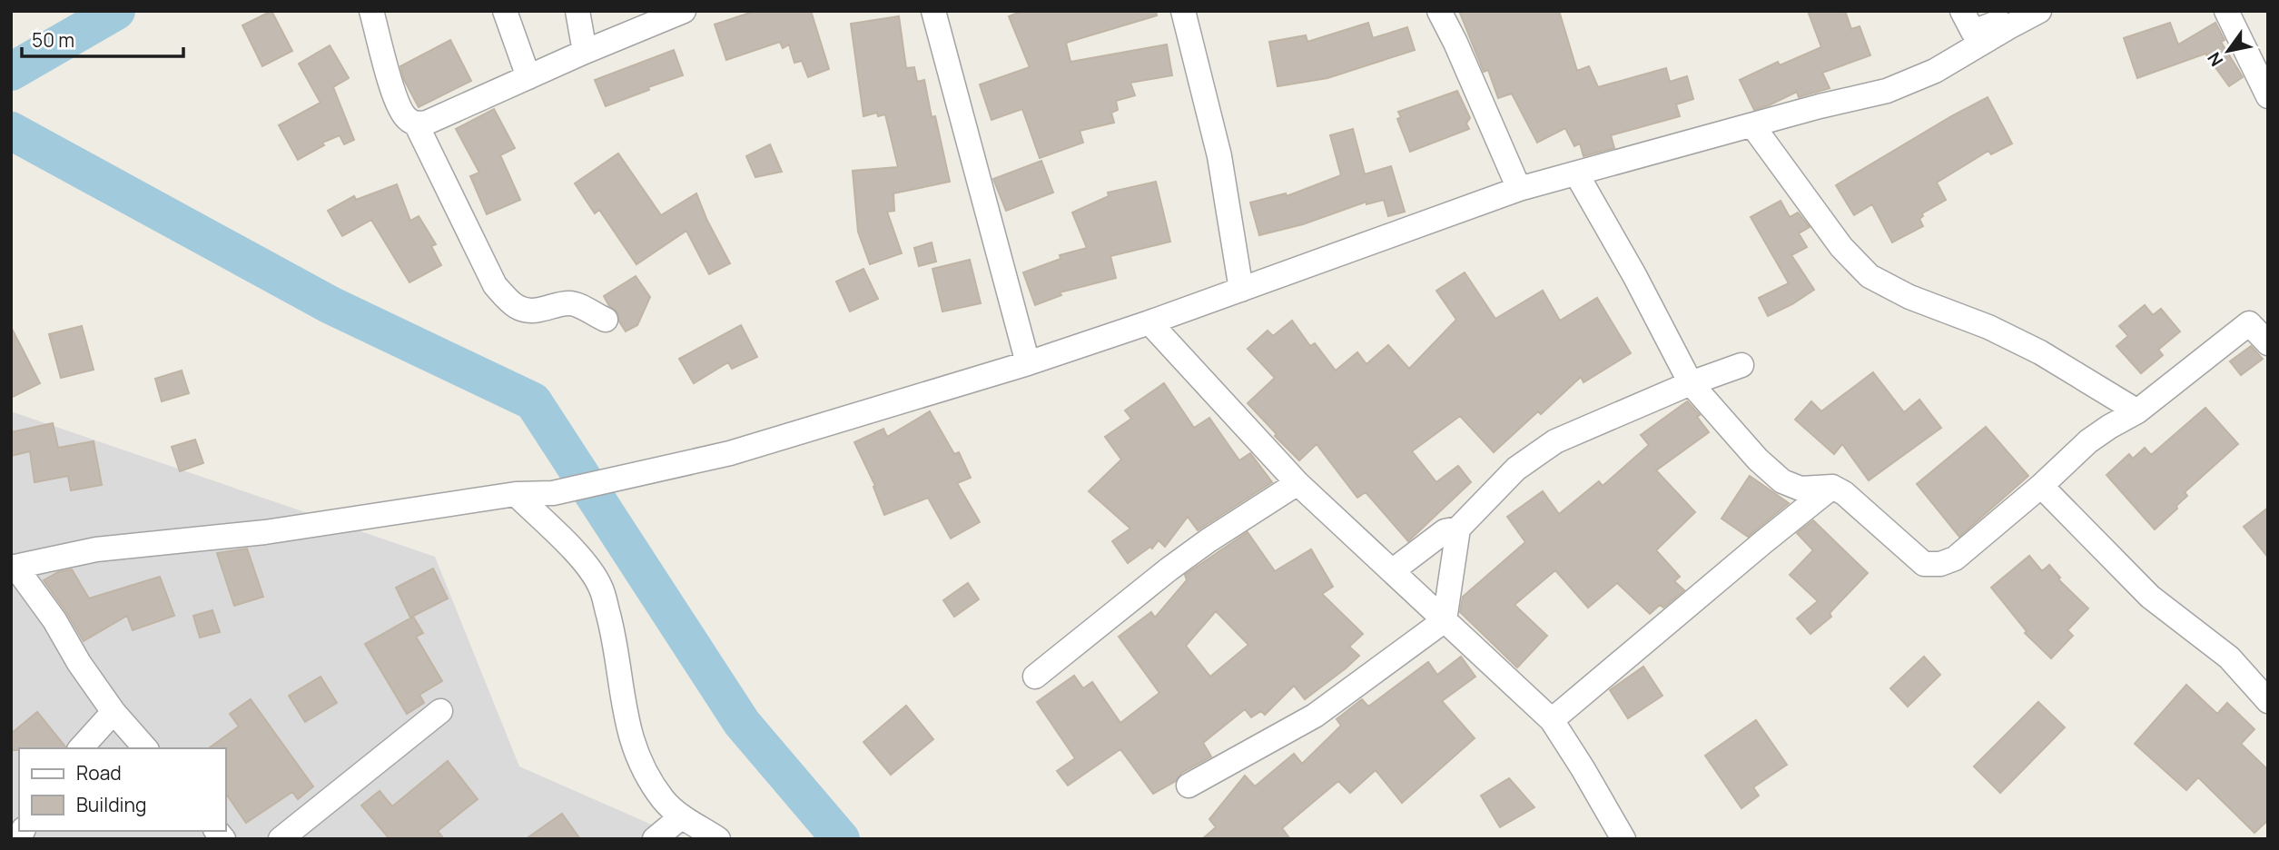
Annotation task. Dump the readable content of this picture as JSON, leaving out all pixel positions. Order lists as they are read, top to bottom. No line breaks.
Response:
{"legend":["Road","Building"],"scale_bar":"50 m","north":"bottom left"}
